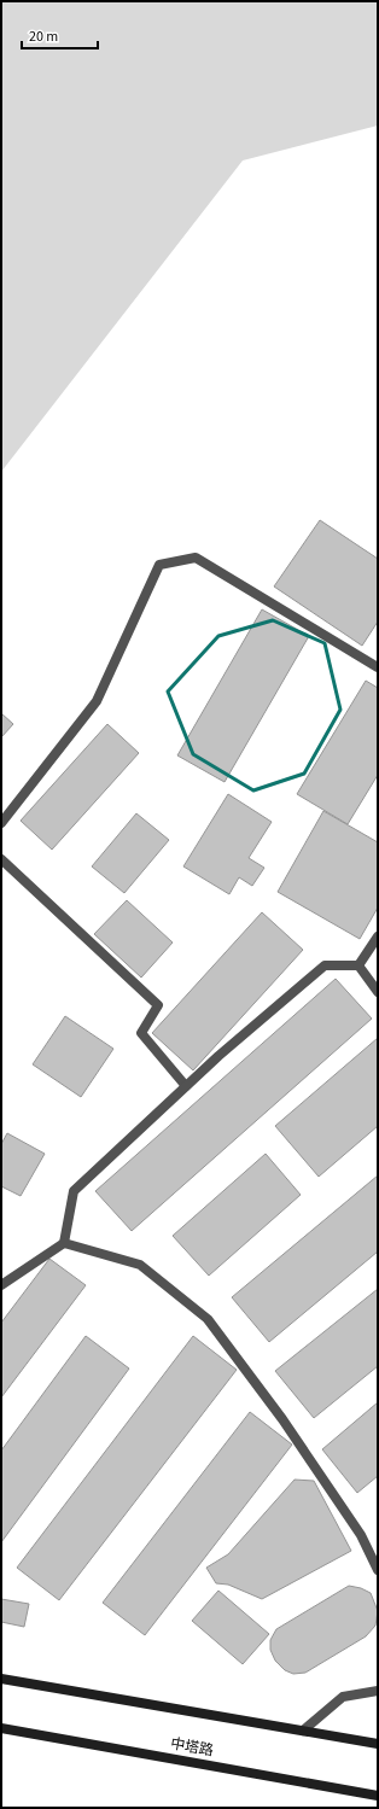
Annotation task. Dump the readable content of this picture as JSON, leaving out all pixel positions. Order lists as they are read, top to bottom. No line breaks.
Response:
{"streets":{"main road":["中塔路"]},"scale_bar":"20 m"}
